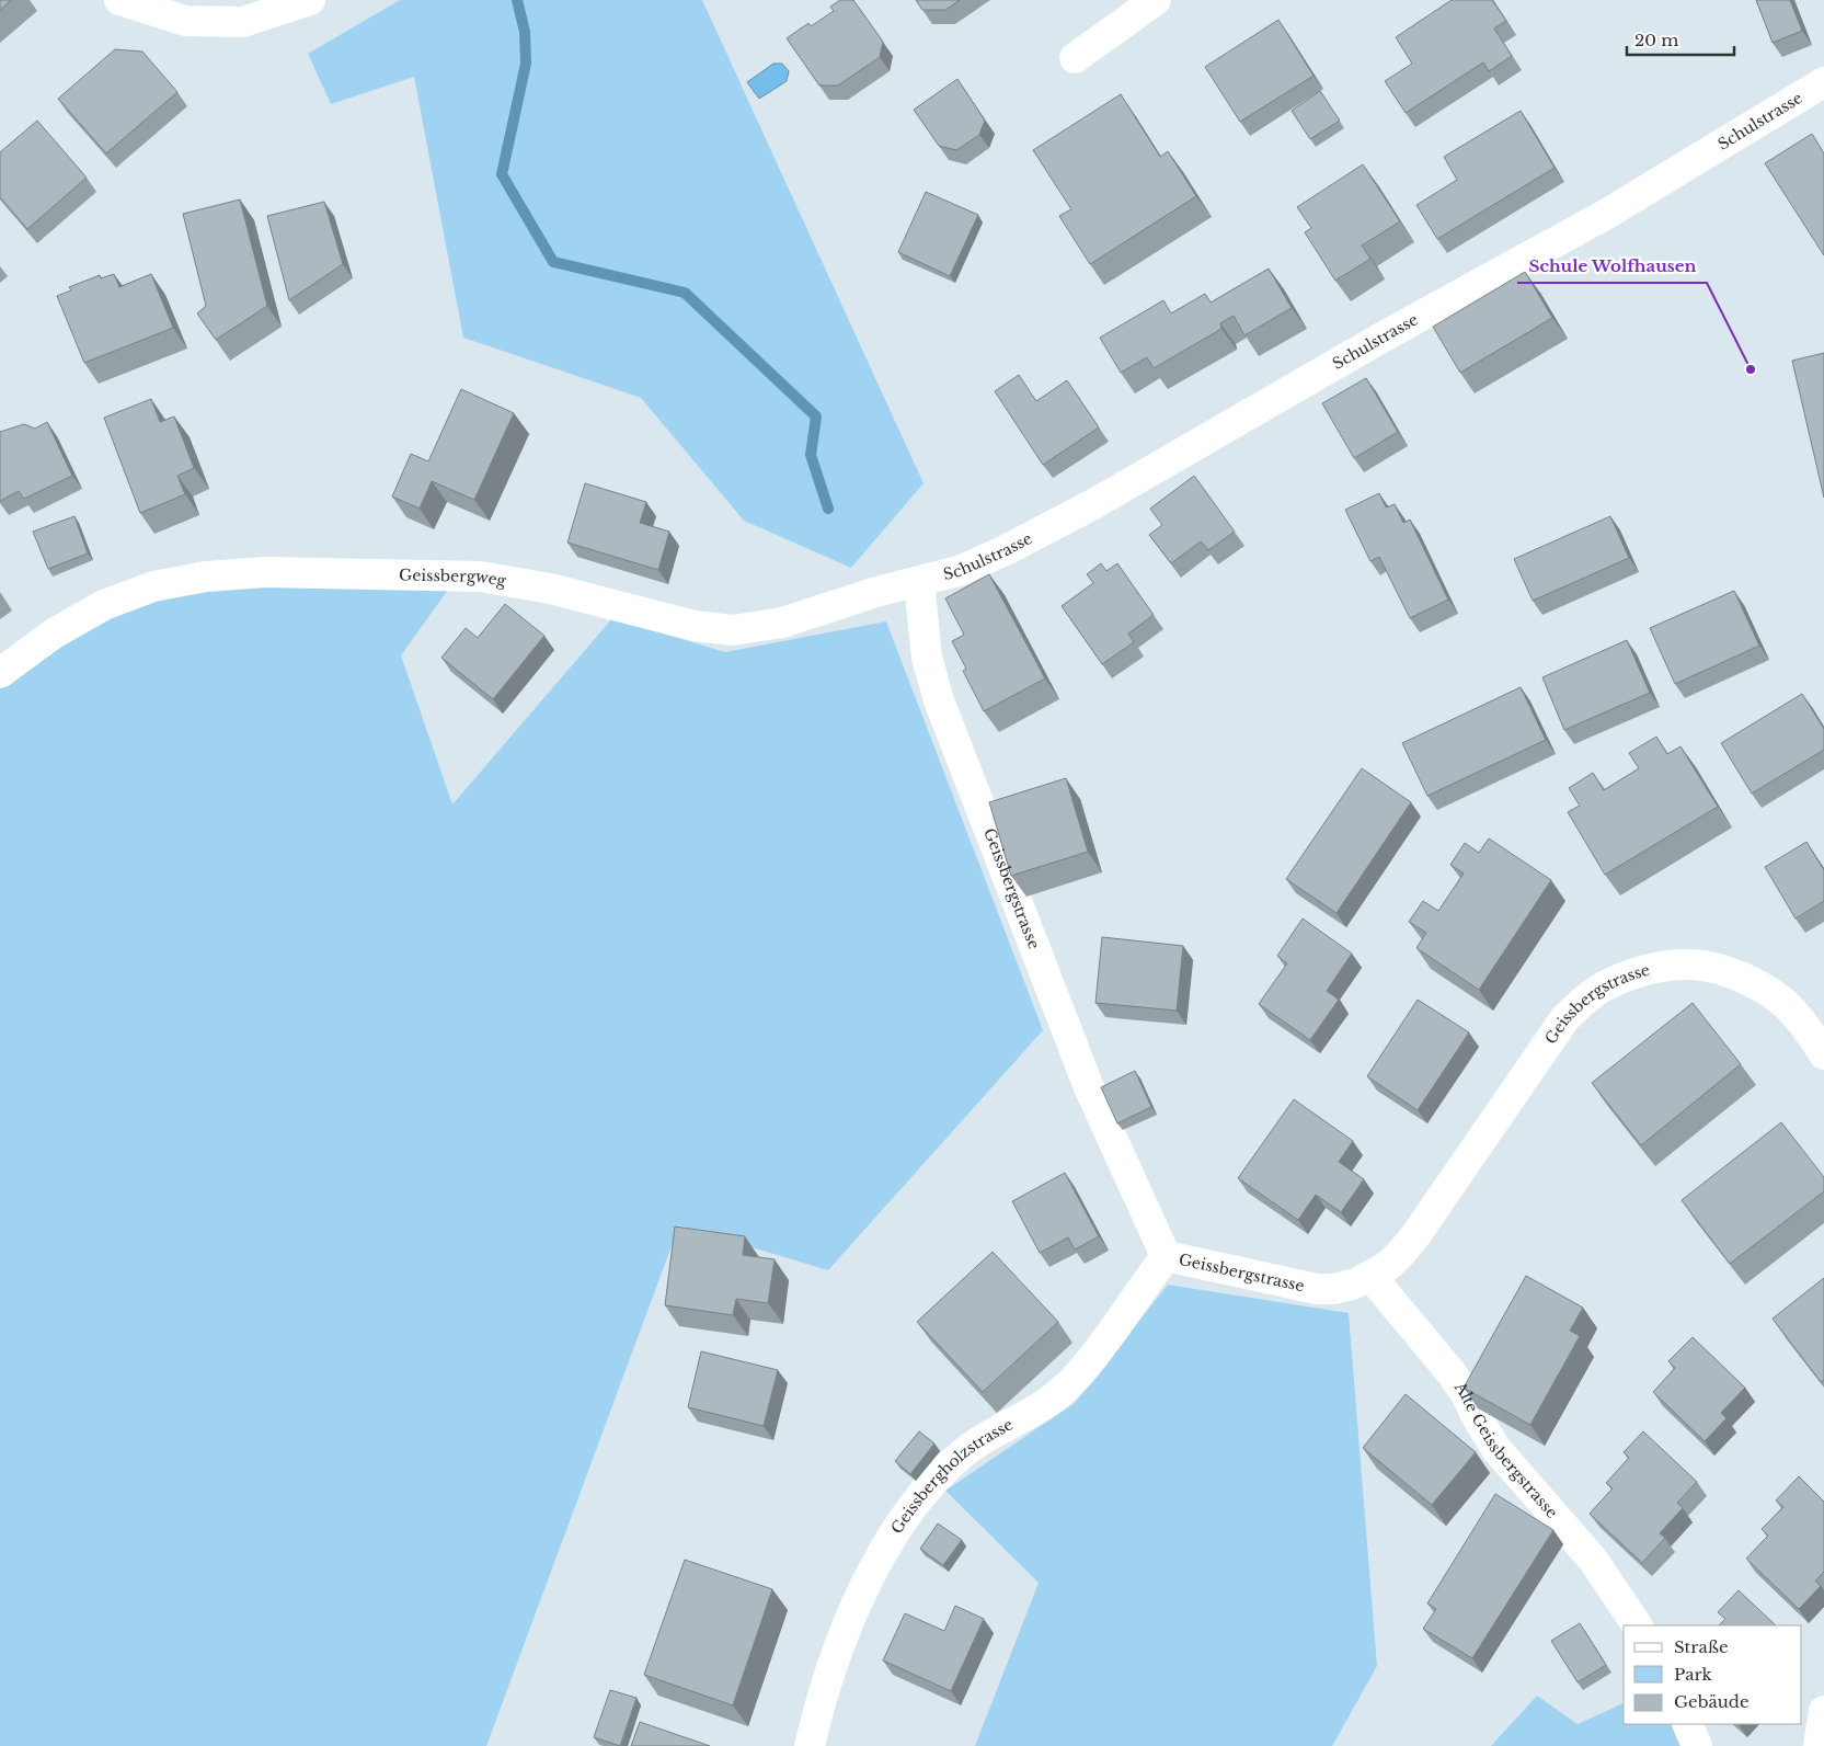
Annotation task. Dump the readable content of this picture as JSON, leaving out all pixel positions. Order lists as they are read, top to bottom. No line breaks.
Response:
{"streets":{"street":["Schulstrasse","Geissbergweg","Geissbergstrasse","Alte Geissbergstrasse","Geissbergholzstrasse"]},"crossings":[["Schulstrasse","Geissbergweg"],["Schulstrasse","Geissbergstrasse"],["Geissbergweg","Geissbergstrasse"],["Geissbergstrasse","Alte Geissbergstrasse"],["Geissbergstrasse","Geissbergholzstrasse"]],"places":["Schule Wolfhausen"],"legend":["Straße","Park","Gebäude"],"scale_bar":"20 m"}
